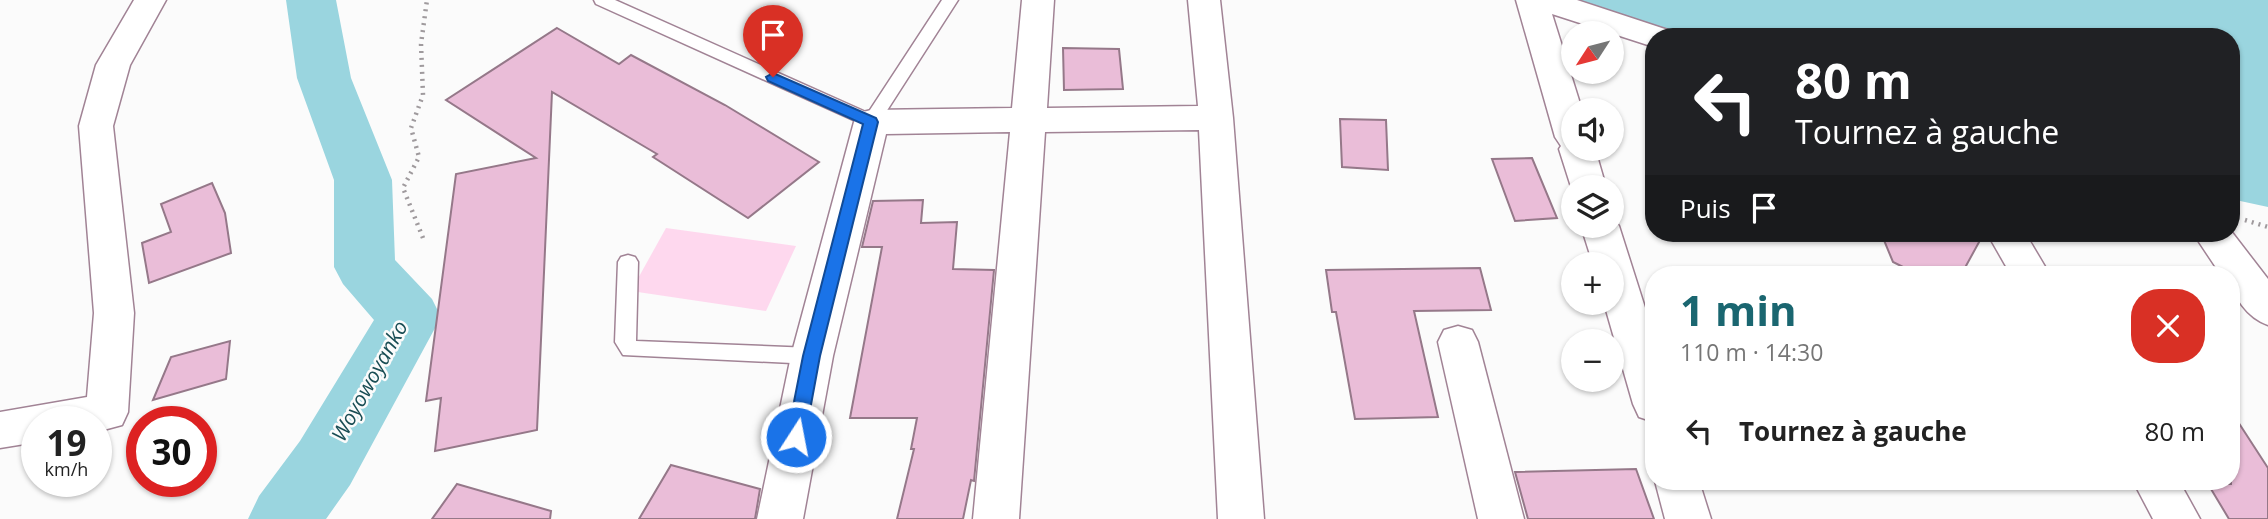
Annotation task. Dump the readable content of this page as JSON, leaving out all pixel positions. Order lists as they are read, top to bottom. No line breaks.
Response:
{"water":["Woyowoyanko"],"north":"bottom left","page":{"map_buttons":["+","−"],"turn":["80 m","Tournez à gauche"],"then":"Puis","heading":["1 min","110 m · 14:30"],"list":[{"name":"Tournez à gauche","value":"80 m"}],"speed":"19 km/h","limit":"30"}}
